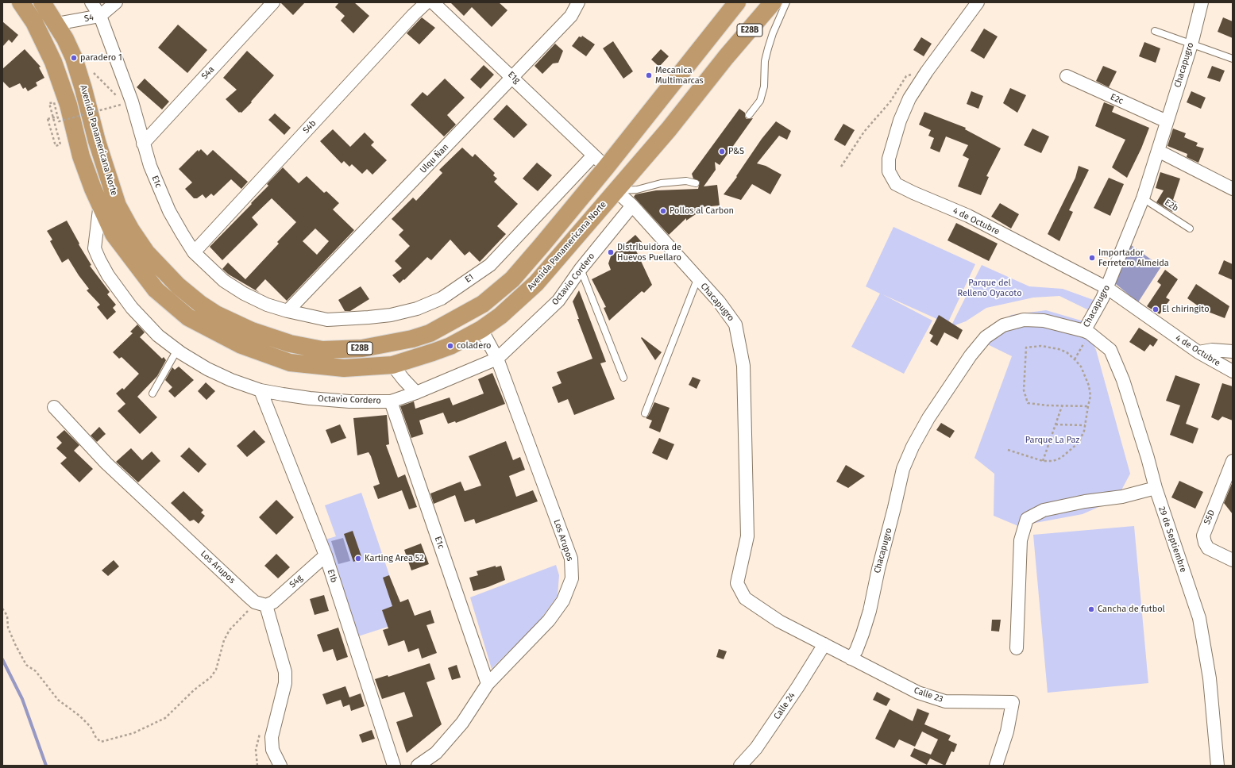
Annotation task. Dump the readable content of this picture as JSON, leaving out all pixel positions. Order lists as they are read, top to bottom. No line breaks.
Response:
{"streets":{"highway":["E28B","Avenida Panamericana Norte"],"street":["S4","Chacapugro","S4a","E1g","E2c","S4b","Ulqu Ñan","E1c","4 de Octubre","E1","Octavio Cordero","S5D","29 de Septiembre","Los Arupos","E1b","S4g","Calle 23","Calle 24"],"lane":["E2b"]},"crossings":[["S4","Avenida Panamericana Norte"],["S4","E1c"],["Chacapugro","E2c"],["Chacapugro","Avenida Panamericana Norte"],["Chacapugro","E2b"],["Chacapugro","4 de Octubre"],["Chacapugro","Octavio Cordero"],["Chacapugro","29 de Septiembre"],["Chacapugro","Calle 23"],["Chacapugro","Calle 24"],["S4a","E1c"],["E1g","Ulqu Ñan"],["E1g","E1"],["S4b","E1c"],["Avenida Panamericana Norte","Octavio Cordero"],["Avenida Panamericana Norte","Los Arupos"],["Ulqu Ñan","E1c"],["Ulqu Ñan","E1"],["E1c","E1"],["E1c","Octavio Cordero"],["E1c","Los Arupos"],["Octavio Cordero","Los Arupos"],["Octavio Cordero","E1b"],["Los Arupos","S4g"],["E1b","S4g"]],"parks":["Parque del Relleno Oyacoto","Parque La Paz"],"places":["paradero 1","Mecanica Multimarcas","P&S","Pollos al Carbon","Distribuidora de Huevos Puellaro","Importador Ferretero Almeida","El chiringito","coladero","Karting Area 52","Cancha de futbol"]}
